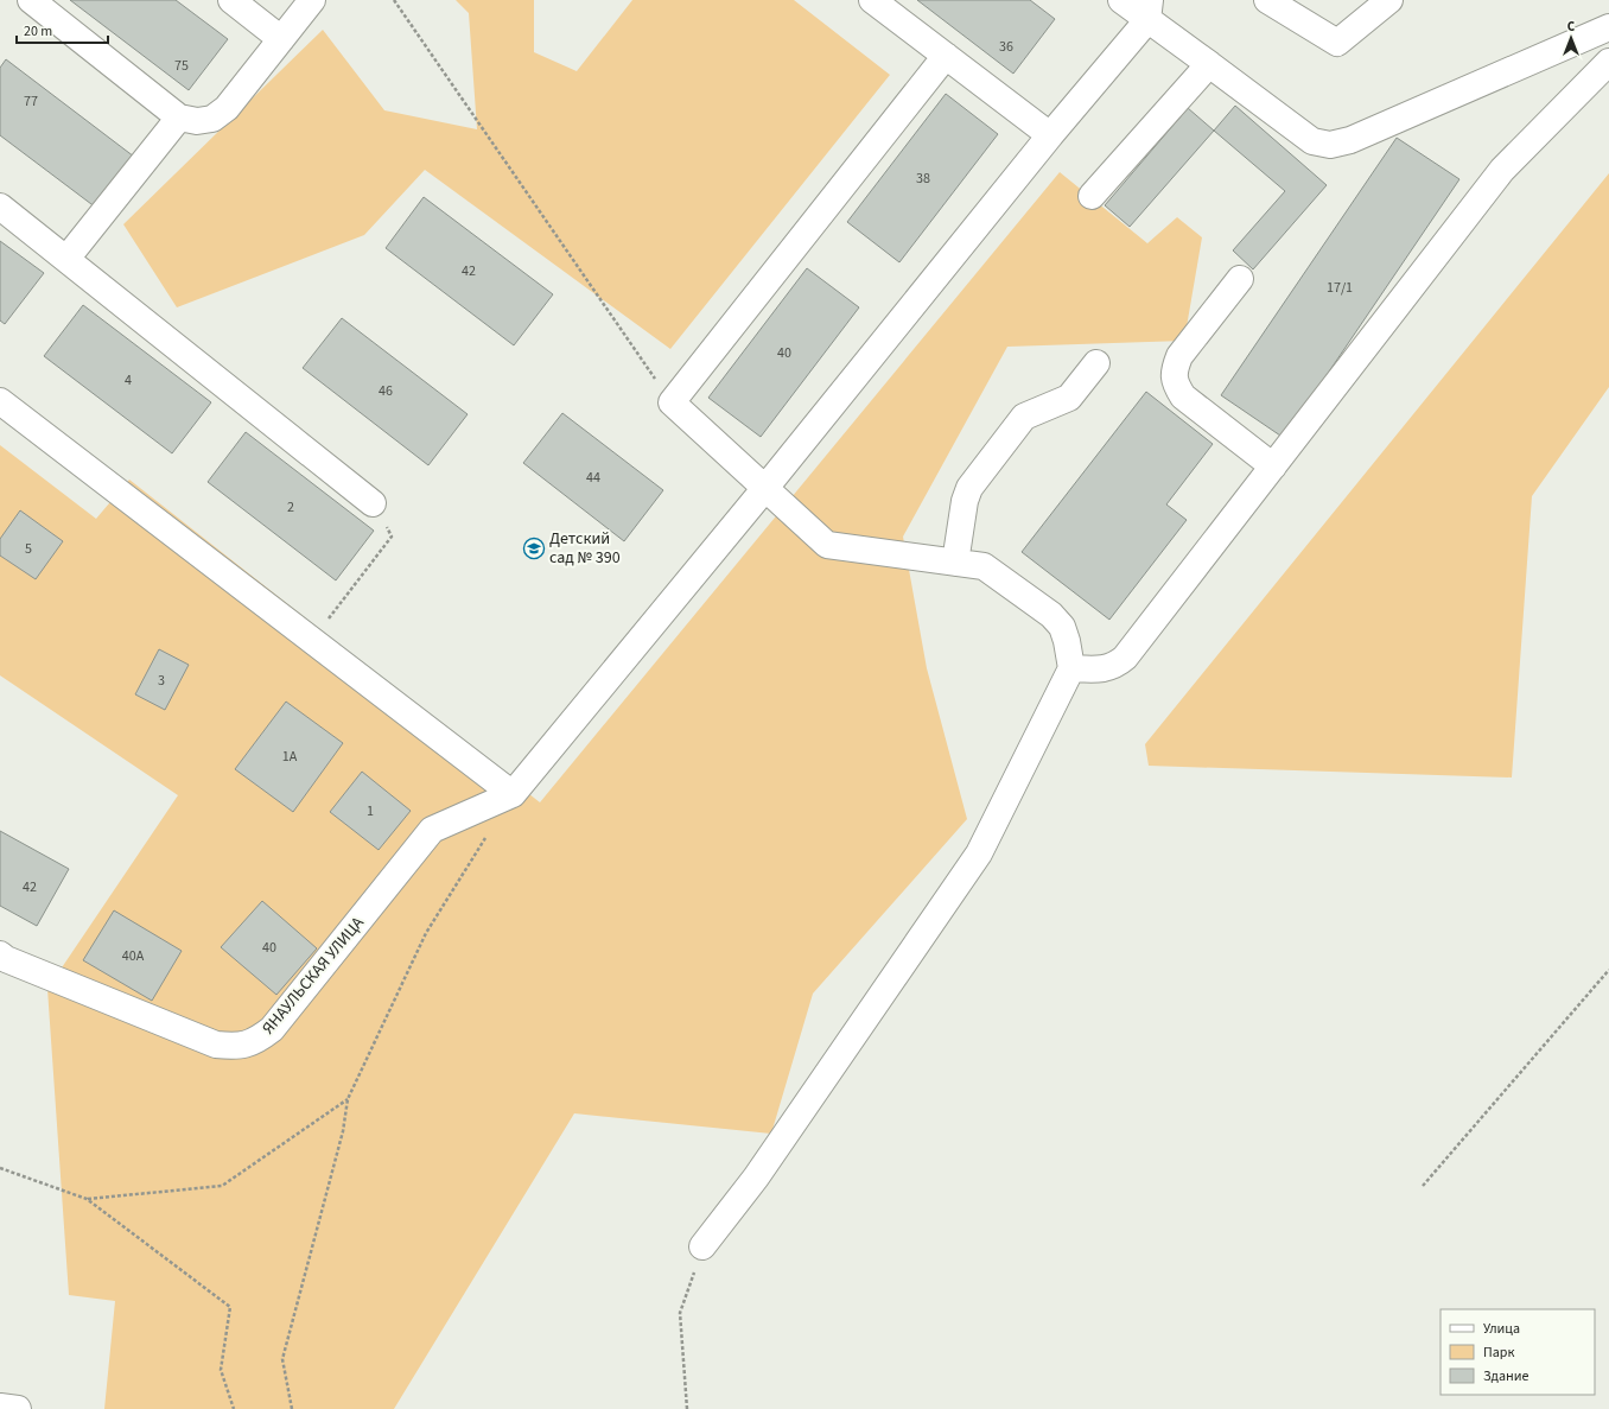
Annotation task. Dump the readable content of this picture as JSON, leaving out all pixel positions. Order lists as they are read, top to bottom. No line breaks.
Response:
{"streets":{"street":["ЯНАУЛЬСКАЯ УЛИЦА"]},"places":{"school or university":["Детский сад № 390"]},"house_numbers":["36","75","77","38","42","17/1","40","4","46","44","2","5","3","1А","1","42","40","40А"],"legend":["Улица","Парк","Здание"],"scale_bar":"20 m","north":"top"}
